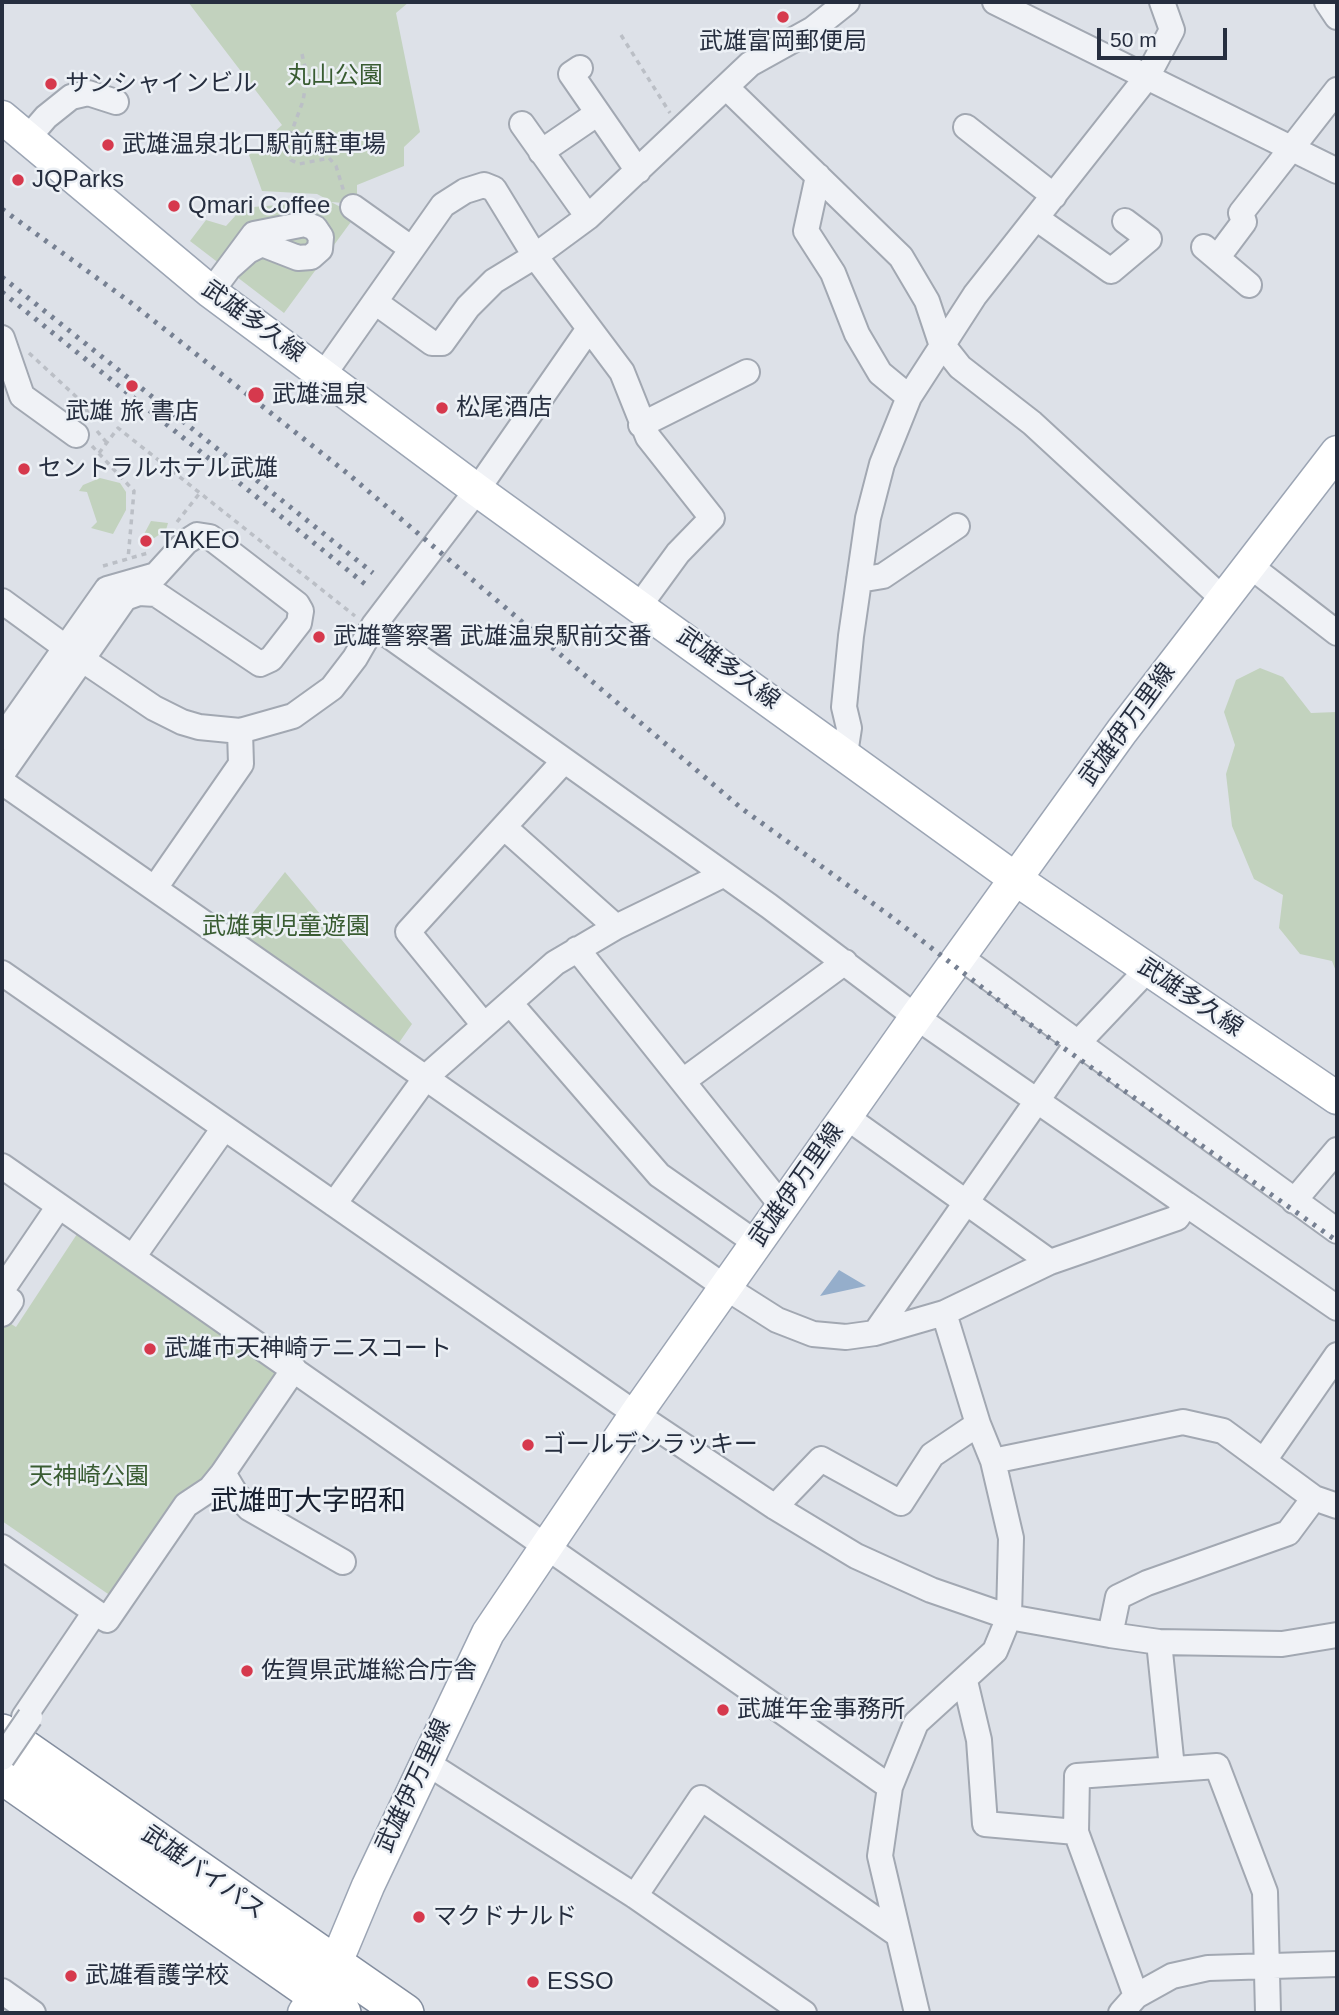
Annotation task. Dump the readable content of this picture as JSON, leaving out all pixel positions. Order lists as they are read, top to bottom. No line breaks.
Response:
{"streets":{"highway":["武雄バイパス"],"main road":["武雄多久線","武雄伊万里線"]},"crossings":[["武雄多久線","武雄伊万里線"],["武雄伊万里線","武雄バイパス"]],"districts":["武雄町大字昭和"],"parks":["丸山公園","武雄東児童遊園","天神崎公園"],"places":["武雄富岡郵便局","サンシャインビル","武雄温泉北口駅前駐車場","JQParks","Qmari Coffee","武雄 旅 書店","武雄温泉","松尾酒店","セントラルホテル武雄","TAKEO","武雄警察署 武雄温泉駅前交番","武雄市天神崎テニスコート","ゴールデンラッキー","佐賀県武雄総合庁舎","武雄年金事務所","マクドナルド","武雄看護学校","ESSO"],"scale_bar":"50 m"}
